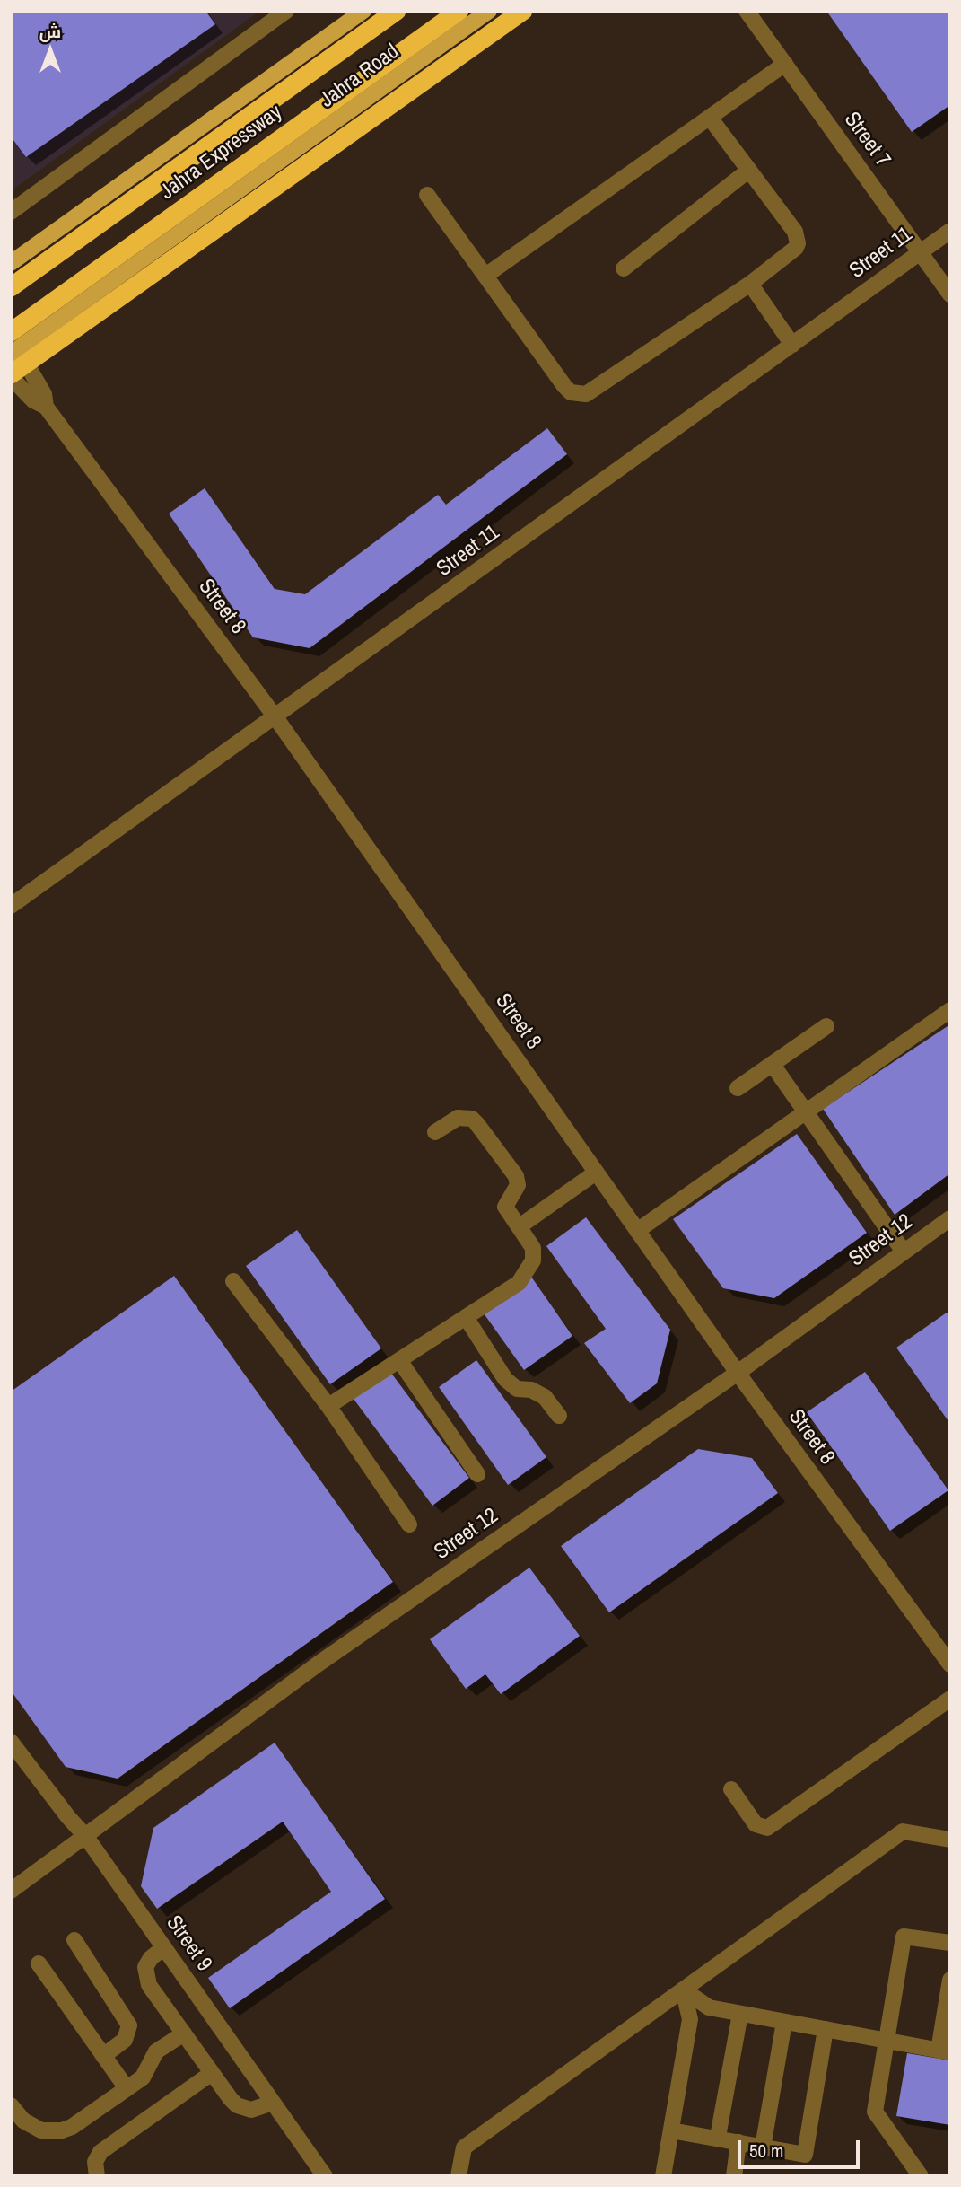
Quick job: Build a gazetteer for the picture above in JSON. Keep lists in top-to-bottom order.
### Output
{
  "streets": {
    "highway": ["Jahra Expressway"],
    "main road": ["Jahra Road"],
    "street": [
      "Street 7",
      "Street 11",
      "Street 8",
      "Street 12",
      "Street 9"
    ]
  },
  "crossings": [
    ["Jahra Road", "Jahra Expressway"],
    ["Jahra Road", "Street 8"],
    ["Street 7", "Street 11"],
    ["Jahra Expressway", "Street 8"],
    ["Street 11", "Street 8"],
    ["Street 8", "Street 12"],
    ["Street 12", "Street 9"]
  ],
  "scale_bar": "50 m",
  "north": "top"
}
